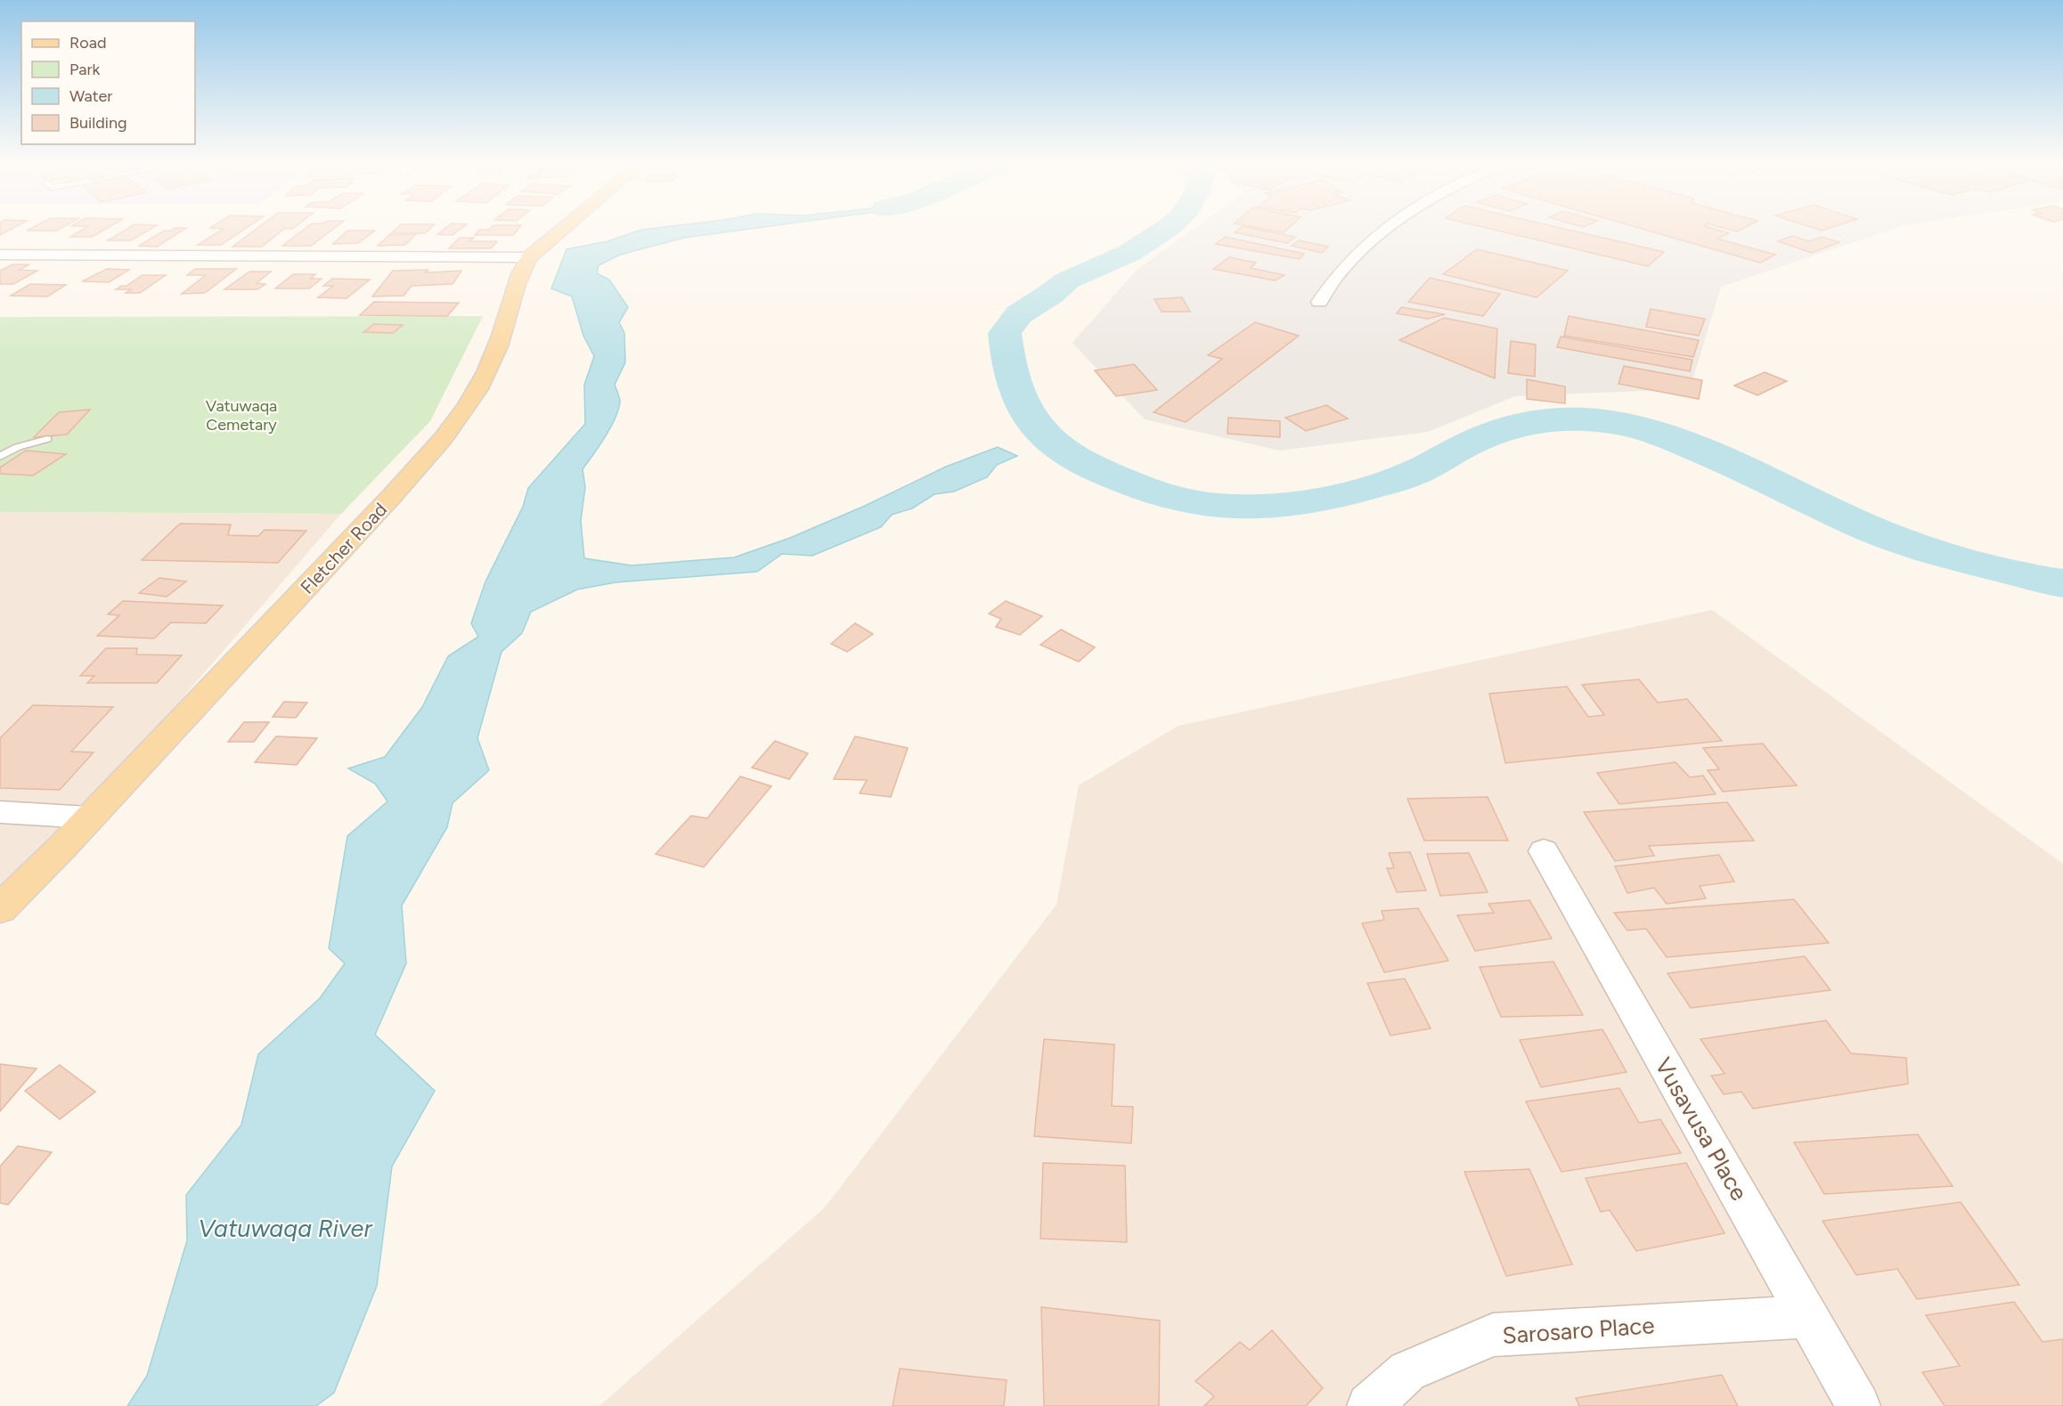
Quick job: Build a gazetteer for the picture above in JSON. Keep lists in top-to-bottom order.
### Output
{
  "streets": {
    "main road": ["Fletcher Road"],
    "street": ["Vusavusa Place", "Sarosaro Place"]
  },
  "crossings": [
    ["Vusavusa Place", "Sarosaro Place"]
  ],
  "water": ["Vatuwaqa River"],
  "parks": ["Vatuwaqa Cemetary"],
  "legend": [
    "Road",
    "Park",
    "Water",
    "Building"
  ]
}
